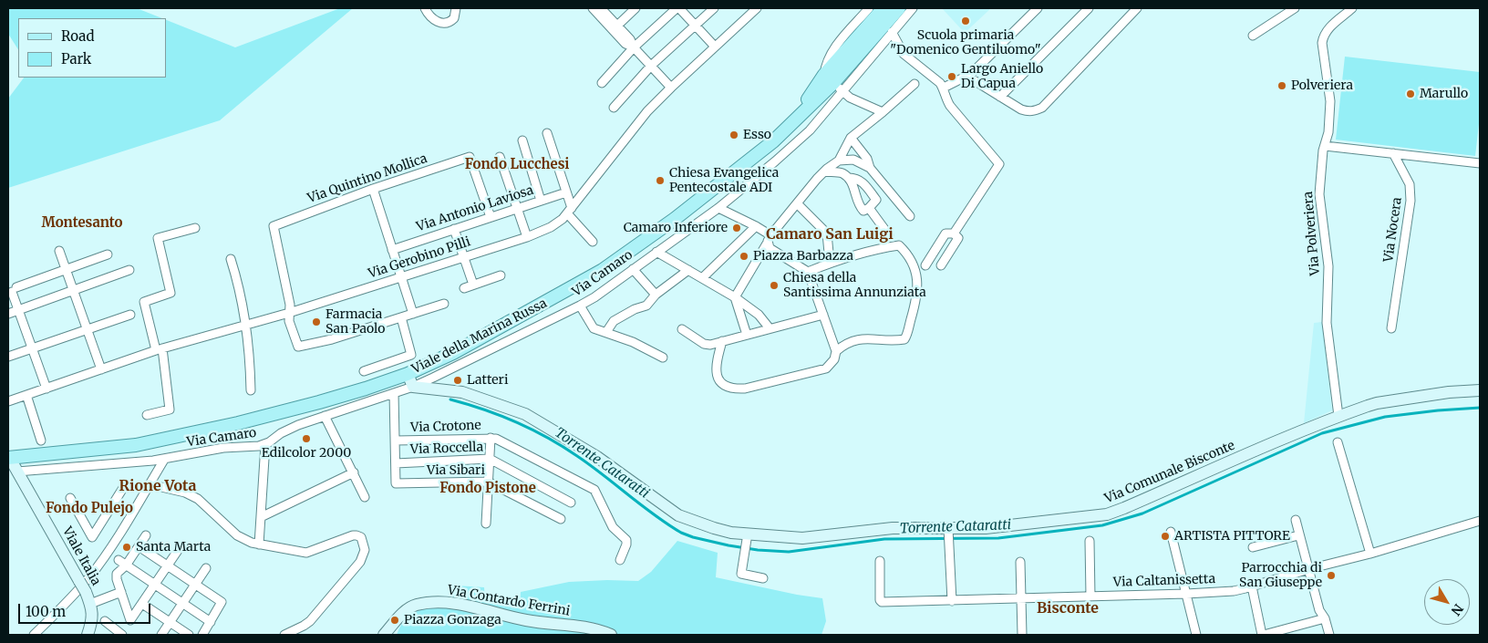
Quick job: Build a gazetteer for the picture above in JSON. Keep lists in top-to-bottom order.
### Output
{
  "streets": {
    "main road": ["Viale della Marina Russa"],
    "street": [
      "Via Quintino Mollica",
      "Via Antonio Laviosa",
      "Via Nocera",
      "Via Polveriera",
      "Via Gerobino Pilli",
      "Via Camaro",
      "Via Crotone",
      "Via Roccella",
      "Via Sibari",
      "Via Comunale Bisconte",
      "Viale Italia",
      "Via Caltanissetta",
      "Via Contardo Ferrini"
    ]
  },
  "crossings": [
    ["Via Quintino Mollica", "Via Antonio Laviosa"],
    ["Via Quintino Mollica", "Via Gerobino Pilli"],
    ["Via Polveriera", "Via Comunale Bisconte"],
    ["Via Camaro", "Via Comunale Bisconte"],
    ["Via Camaro", "Viale Italia"],
    ["Viale della Marina Russa", "Viale Italia"],
    ["Via Roccella", "Via Sibari"]
  ],
  "districts": [
    "Fondo Lucchesi",
    "Montesanto",
    "Camaro San Luigi",
    "Rione Vota",
    "Fondo Pistone",
    "Fondo Pulejo",
    "Bisconte"
  ],
  "water": ["Torrente Cataratti"],
  "places": [
    "Scuola primaria \"Domenico Gentiluomo\"",
    "Largo Aniello Di Capua",
    "Polveriera",
    "Marullo",
    "Esso",
    "Chiesa Evangelica Pentecostale ADI",
    "Camaro Inferiore",
    "Piazza Barbazza",
    "Chiesa della Santissima Annunziata",
    "Farmacia San Paolo",
    "Latteri",
    "Edilcolor 2000",
    "ARTISTA PITTORE",
    "Santa Marta",
    "Parrocchia di San Giuseppe",
    "Piazza Gonzaga"
  ],
  "legend": ["Road", "Park"],
  "scale_bar": "100 m",
  "north": "bottom right"
}
